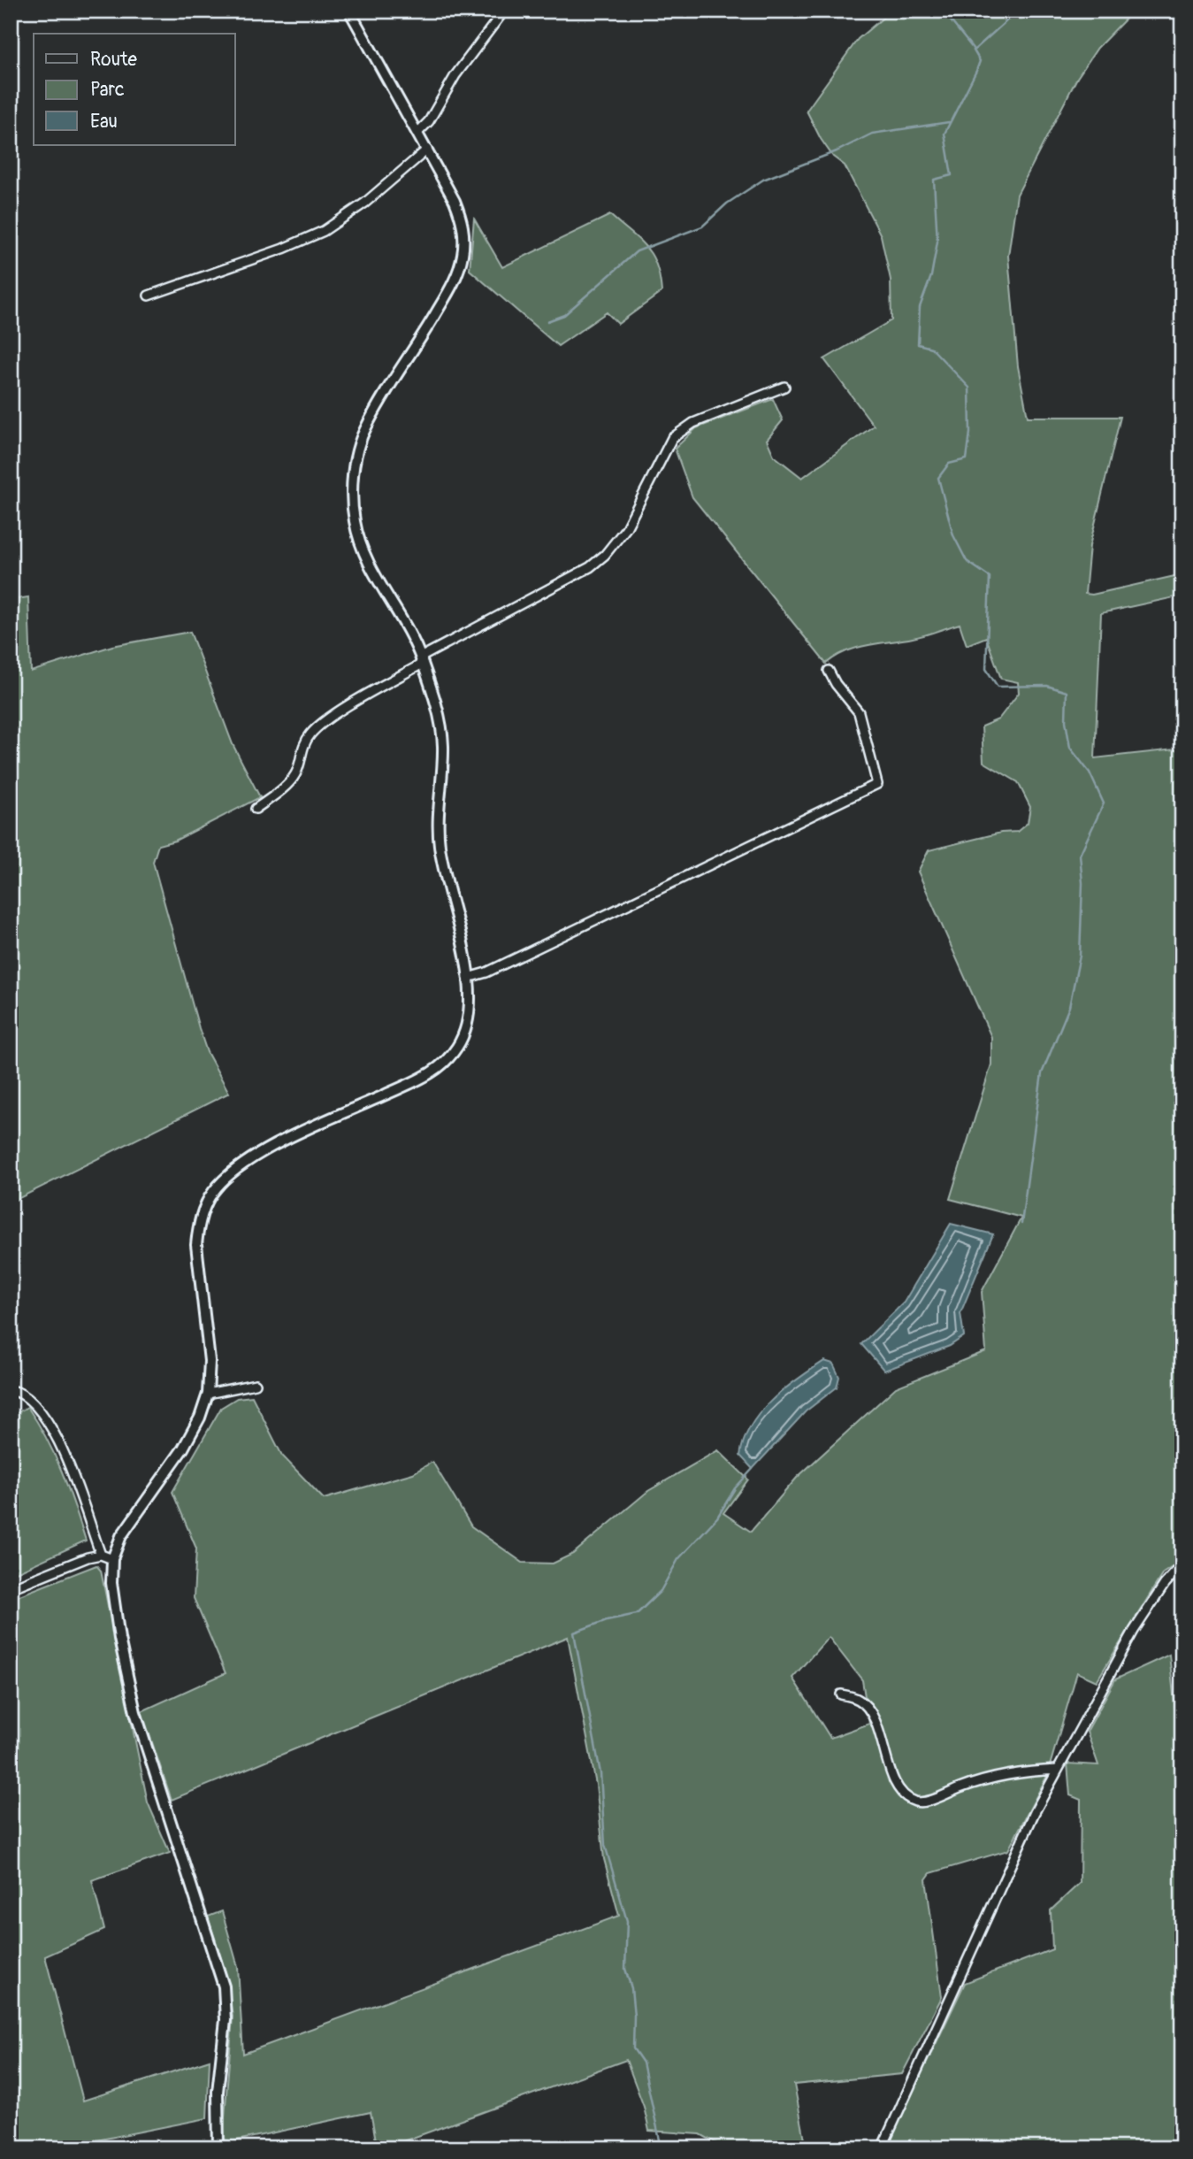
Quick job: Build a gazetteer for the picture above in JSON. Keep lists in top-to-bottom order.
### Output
{
  "legend": ["Route", "Parc", "Eau"]
}
